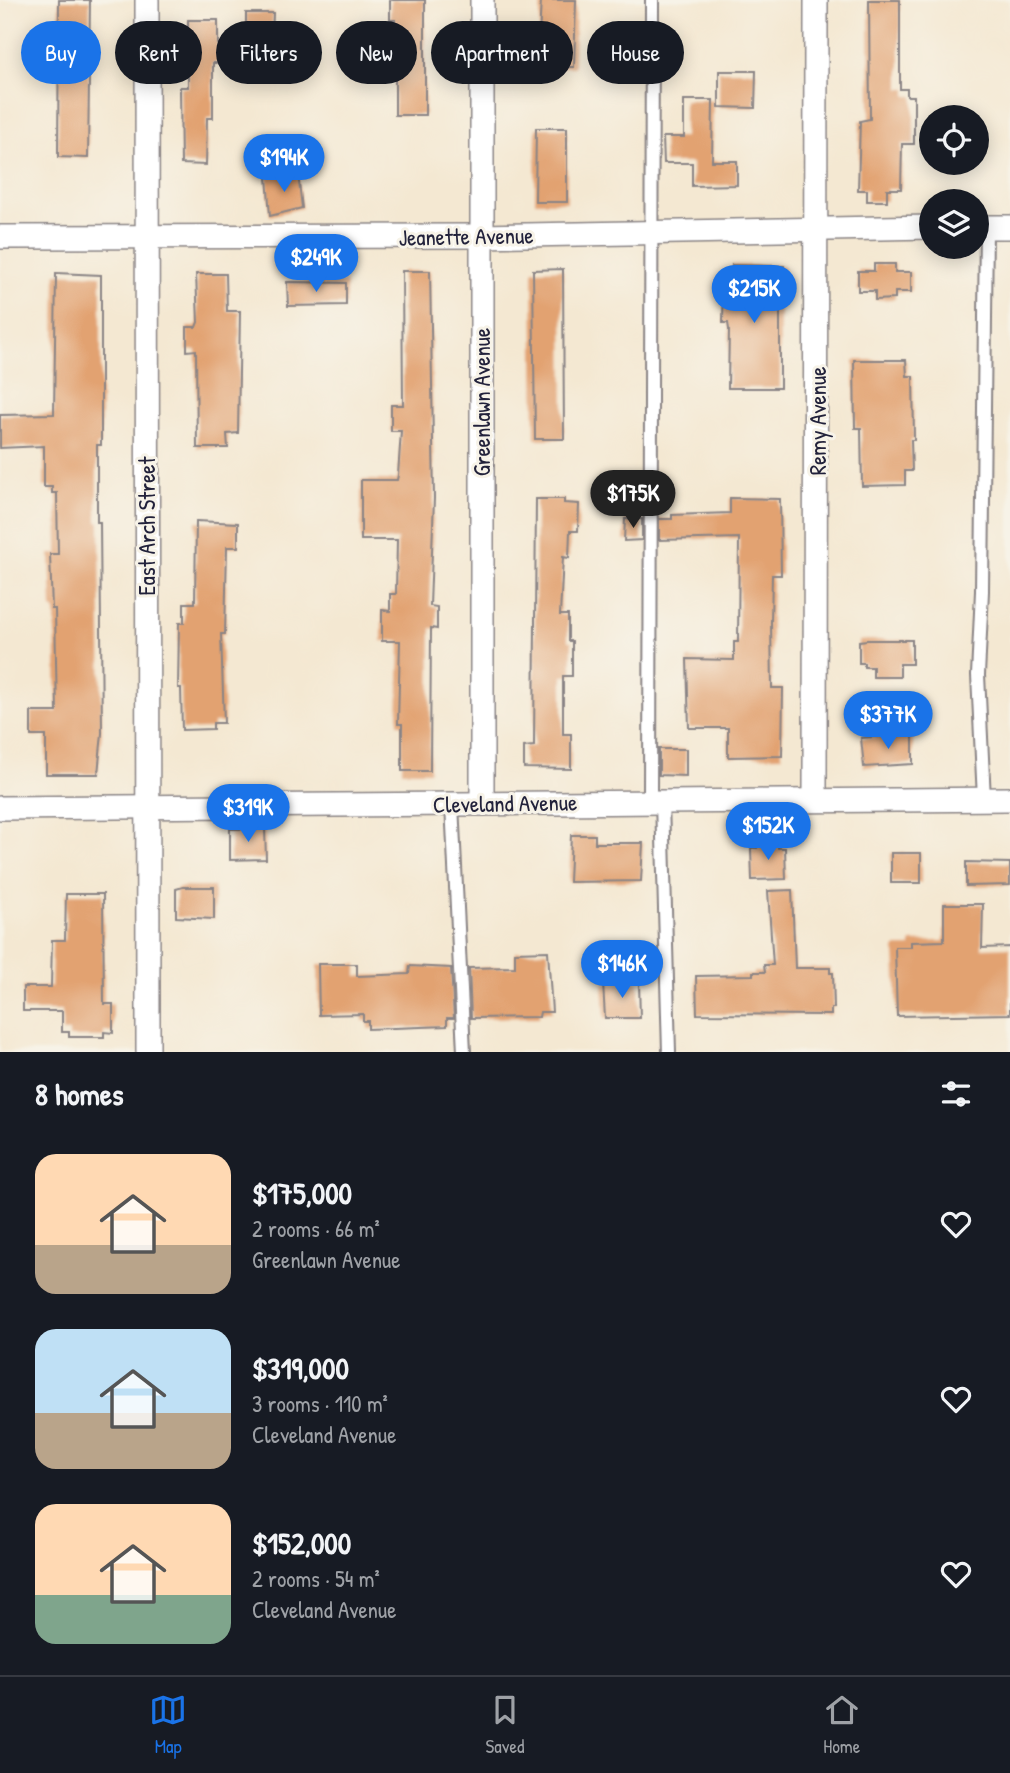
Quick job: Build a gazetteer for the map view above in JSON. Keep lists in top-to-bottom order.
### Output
{
  "streets": {
    "street": [
      "Jeanette Avenue",
      "Greenlawn Avenue",
      "Remy Avenue",
      "East Arch Street",
      "Cleveland Avenue"
    ]
  },
  "crossings": [
    ["Jeanette Avenue", "Greenlawn Avenue"],
    ["Jeanette Avenue", "Remy Avenue"],
    ["Jeanette Avenue", "East Arch Street"],
    ["Greenlawn Avenue", "Cleveland Avenue"],
    ["Remy Avenue", "Cleveland Avenue"],
    ["East Arch Street", "Cleveland Avenue"]
  ],
  "page": {
    "chip": [
      "Buy",
      "Rent",
      "Filters",
      "New",
      "Apartment",
      "House"
    ],
    "price": [
      "$194K",
      "$249K",
      "$215K",
      "$175K",
      "$377K",
      "$319K",
      "$152K",
      "$146K"
    ],
    "heading": "8 homes",
    "list": [
      {
        "name": "$175,000",
        "note": "2 rooms · 66 m² · Greenlawn Avenue"
      },
      {
        "name": "$319,000",
        "note": "3 rooms · 110 m² · Cleveland Avenue"
      },
      {
        "name": "$152,000",
        "note": "2 rooms · 54 m² · Cleveland Avenue"
      }
    ],
    "tabs": ["Map", "Saved", "Home"]
  }
}
